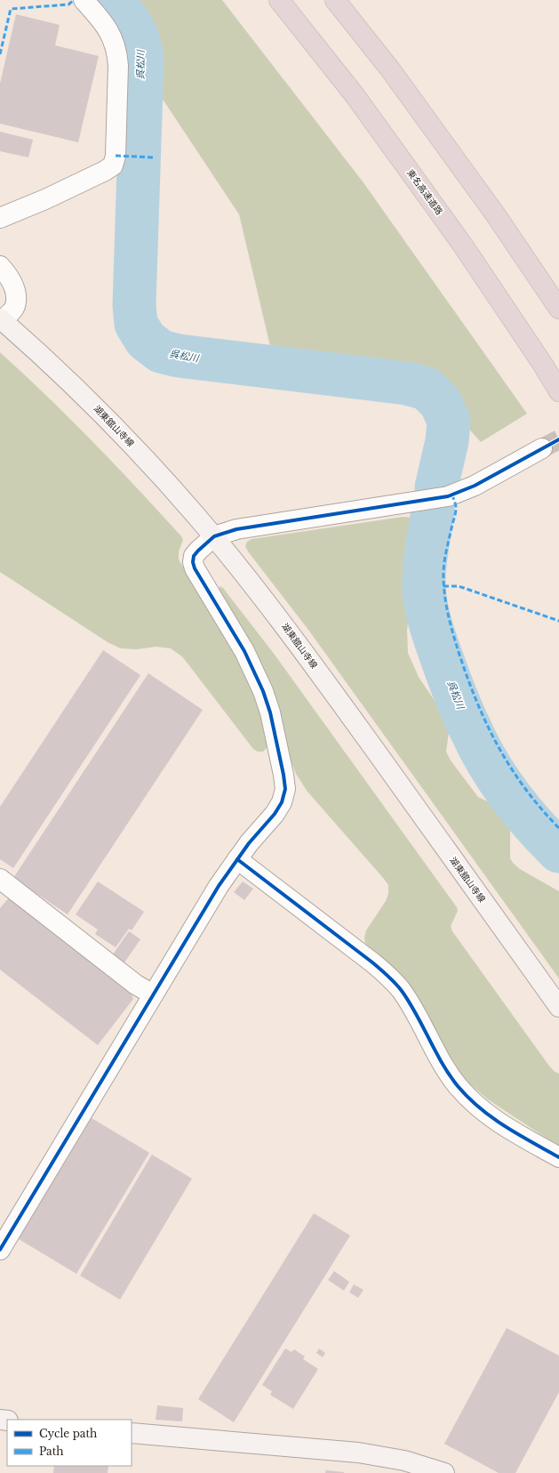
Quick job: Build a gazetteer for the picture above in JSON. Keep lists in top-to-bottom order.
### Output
{
  "streets": {
    "highway": ["東名高速道路"],
    "main road": ["湖東舘山寺線"]
  },
  "water": ["呉松川"],
  "legend": ["Cycle path", "Path"]
}
